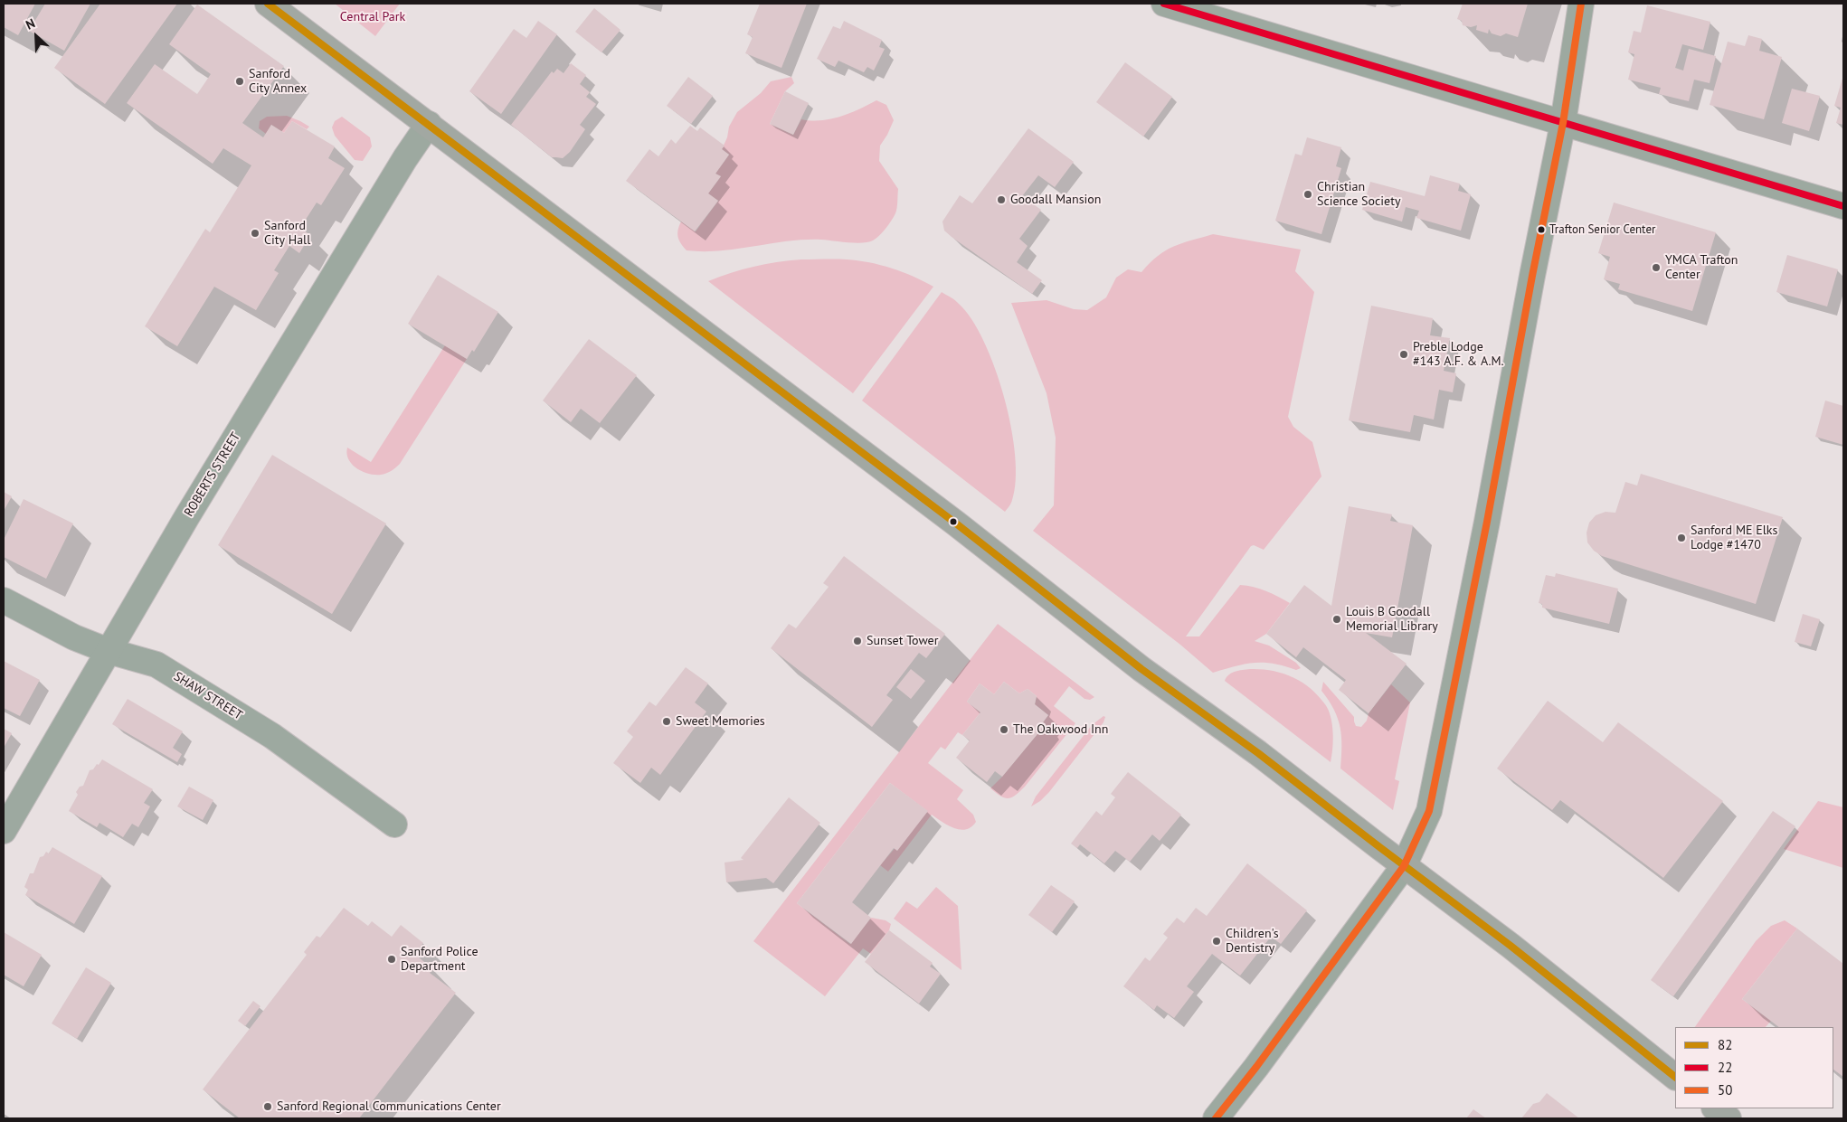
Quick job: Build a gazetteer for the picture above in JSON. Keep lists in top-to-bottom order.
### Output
{
  "streets": {
    "street": ["ROBERTS STREET", "SHAW STREET"]
  },
  "crossings": [
    ["ROBERTS STREET", "SHAW STREET"]
  ],
  "parks": ["Central Park"],
  "places": [
    "Sanford City Annex",
    "Christian Science Society",
    "Goodall Mansion",
    "Trafton Senior Center",
    "Sanford City Hall",
    "YMCA Trafton Center",
    "Preble Lodge #143 A.F. & A.M.",
    "Sanford ME Elks Lodge #1470",
    "Louis B Goodall Memorial Library",
    "Sunset Tower",
    "Sweet Memories",
    "The Oakwood Inn",
    "Children's Dentistry",
    "Sanford Police Department",
    "Sanford Regional Communications Center"
  ],
  "lines": ["transit line 82", "transit line 22", "transit line 50"],
  "legend": ["82", "22", "50"],
  "north": "top left"
}
